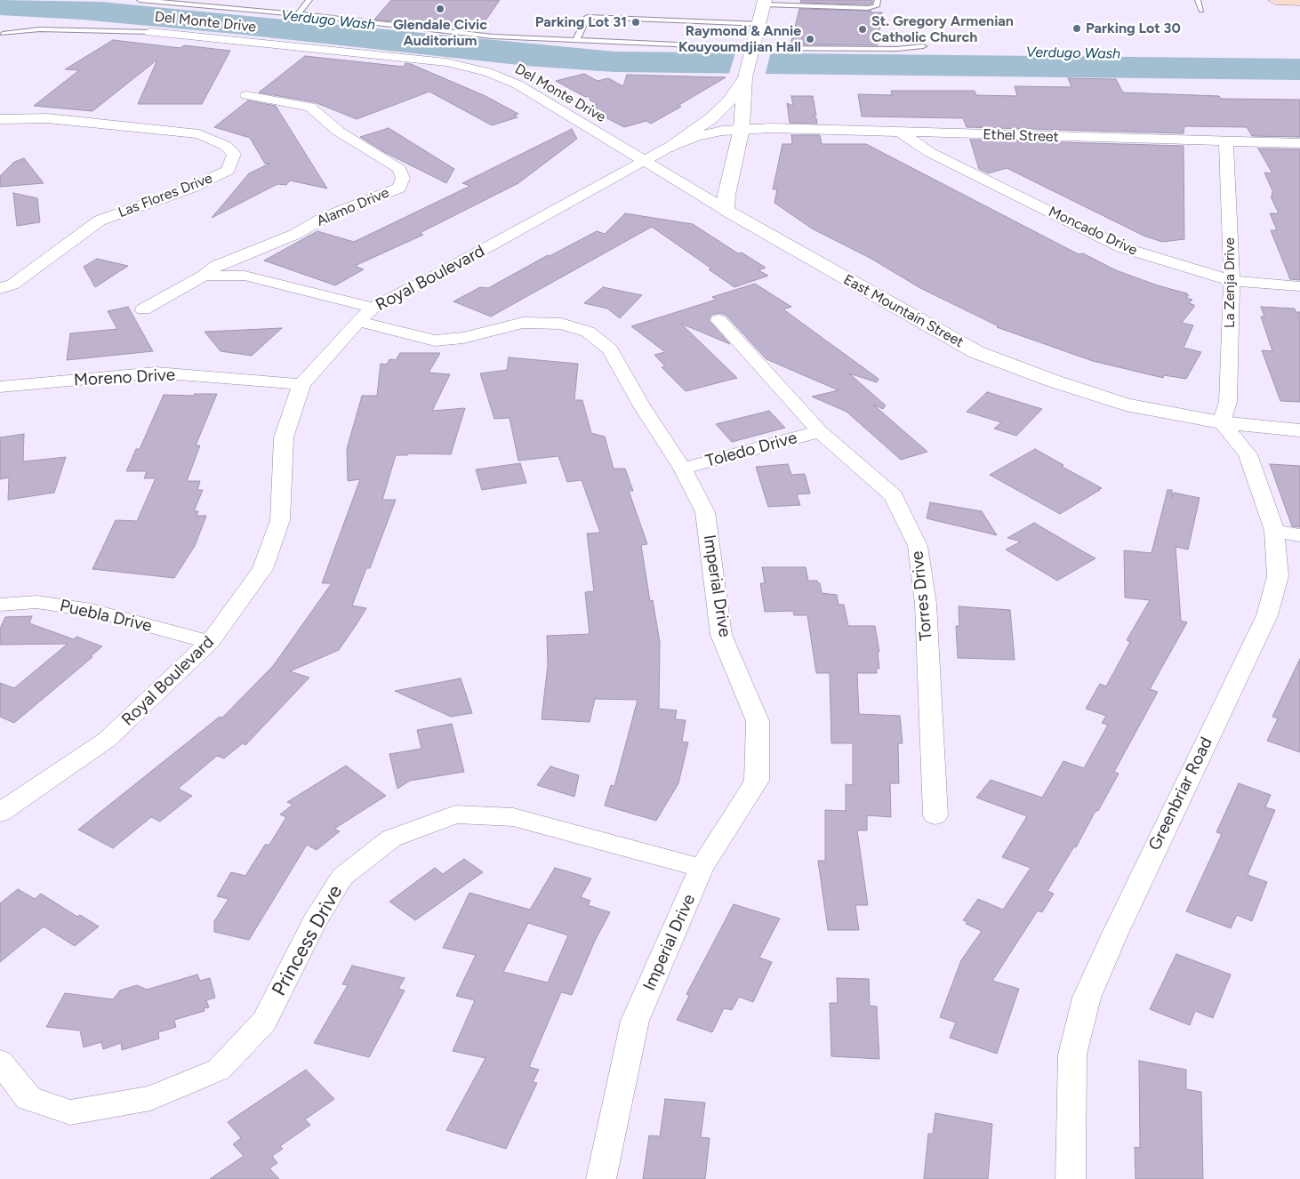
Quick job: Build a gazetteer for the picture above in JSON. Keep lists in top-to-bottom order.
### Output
{
  "streets": {
    "street": [
      "Del Monte Drive",
      "Ethel Street",
      "Las Flores Drive",
      "Alamo Drive",
      "Moncado Drive",
      "Royal Boulevard",
      "La Zenja Drive",
      "East Mountain Street",
      "Moreno Drive",
      "Toledo Drive",
      "Imperial Drive",
      "Torres Drive",
      "Puebla Drive",
      "Greenbriar Road",
      "Princess Drive"
    ]
  },
  "crossings": [
    ["Del Monte Drive", "Royal Boulevard"],
    ["Del Monte Drive", "East Mountain Street"],
    ["Ethel Street", "Moncado Drive"],
    ["Ethel Street", "Royal Boulevard"],
    ["Ethel Street", "La Zenja Drive"],
    ["Alamo Drive", "Royal Boulevard"],
    ["Alamo Drive", "Imperial Drive"],
    ["Moncado Drive", "La Zenja Drive"],
    ["Royal Boulevard", "Moreno Drive"],
    ["Royal Boulevard", "Imperial Drive"],
    ["Royal Boulevard", "Puebla Drive"],
    ["La Zenja Drive", "East Mountain Street"],
    ["La Zenja Drive", "Greenbriar Road"],
    ["East Mountain Street", "Greenbriar Road"],
    ["Toledo Drive", "Imperial Drive"],
    ["Toledo Drive", "Torres Drive"],
    ["Imperial Drive", "Princess Drive"]
  ],
  "water": ["Verdugo Wash"],
  "places": [
    "Glendale Civic Auditorium",
    "Parking Lot 31",
    "Parking Lot 30",
    "St. Gregory Armenian Catholic Church",
    "Raymond & Annie Kouyoumdjian Hall"
  ]
}
